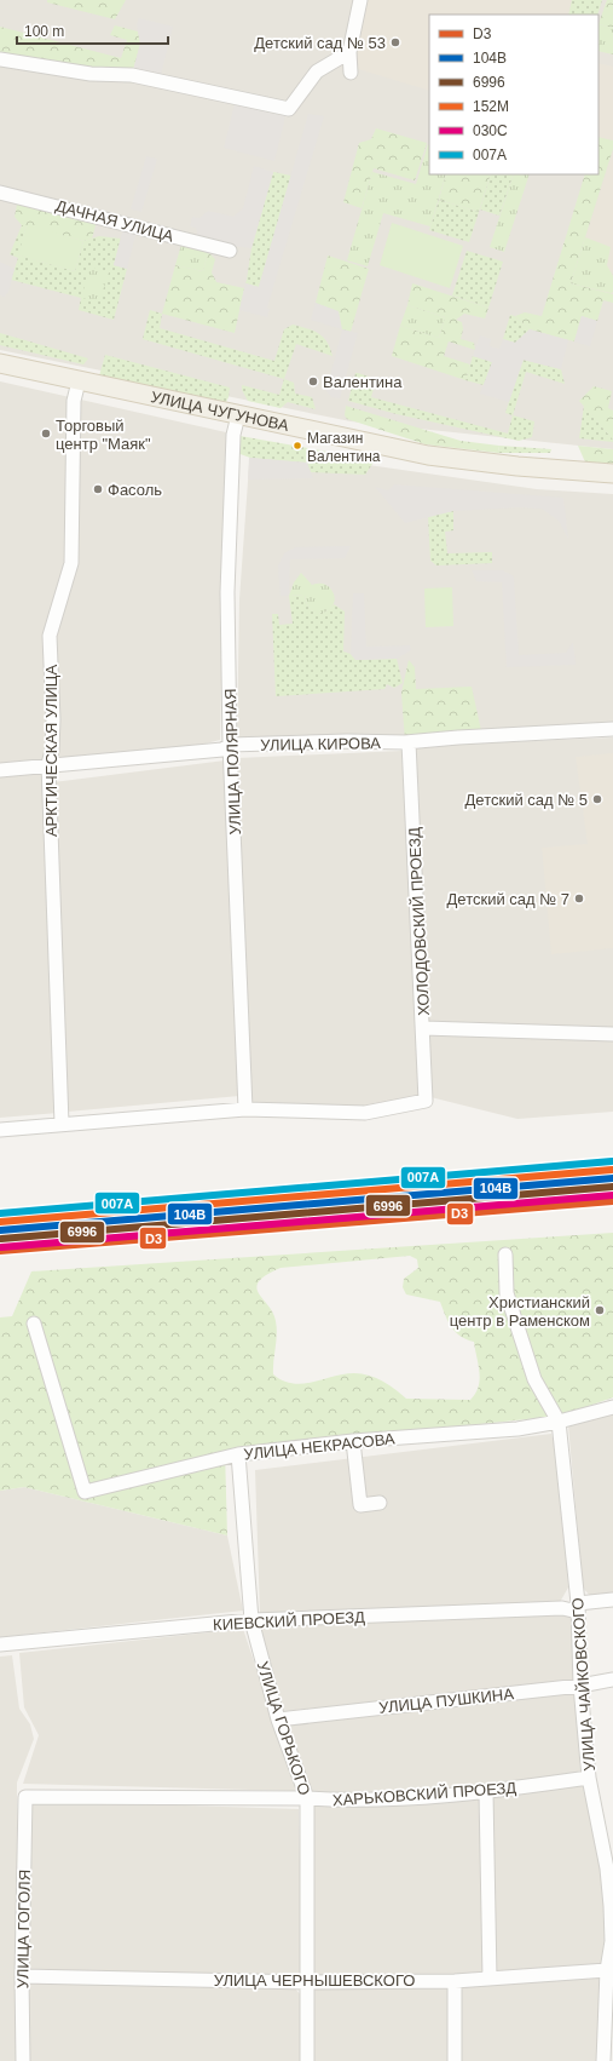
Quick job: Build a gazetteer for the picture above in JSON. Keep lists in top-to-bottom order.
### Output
{
  "streets": {
    "main road": ["УЛИЦА ЧУГУНОВА"],
    "street": [
      "ДАЧНАЯ УЛИЦА",
      "УЛИЦА КИРОВА",
      "АРКТИЧЕСКАЯ УЛИЦА",
      "УЛИЦА ПОЛЯРНАЯ",
      "ХОЛОДОВСКИЙ ПРОЕЗД",
      "УЛИЦА НЕКРАСОВА",
      "КИЕВСКИЙ ПРОЕЗД",
      "УЛИЦА ЧАЙКОВСКОГО",
      "УЛИЦА ПУШКИНА",
      "УЛИЦА ГОРЬКОГО",
      "ХАРЬКОВСКИЙ ПРОЕЗД",
      "УЛИЦА ГОГОЛЯ",
      "УЛИЦА ЧЕРНЫШЕВСКОГО"
    ]
  },
  "crossings": [
    ["УЛИЦА ЧУГУНОВА", "АРКТИЧЕСКАЯ УЛИЦА"],
    ["УЛИЦА ЧУГУНОВА", "УЛИЦА ПОЛЯРНАЯ"],
    ["УЛИЦА КИРОВА", "АРКТИЧЕСКАЯ УЛИЦА"],
    ["УЛИЦА КИРОВА", "УЛИЦА ПОЛЯРНАЯ"],
    ["УЛИЦА КИРОВА", "ХОЛОДОВСКИЙ ПРОЕЗД"],
    ["УЛИЦА ПОЛЯРНАЯ", "ХОЛОДОВСКИЙ ПРОЕЗД"],
    ["УЛИЦА НЕКРАСОВА", "УЛИЦА ЧАЙКОВСКОГО"],
    ["УЛИЦА НЕКРАСОВА", "УЛИЦА ГОРЬКОГО"],
    ["КИЕВСКИЙ ПРОЕЗД", "УЛИЦА ЧАЙКОВСКОГО"],
    ["КИЕВСКИЙ ПРОЕЗД", "УЛИЦА ГОРЬКОГО"],
    ["УЛИЦА ЧАЙКОВСКОГО", "УЛИЦА ПУШКИНА"],
    ["УЛИЦА ЧАЙКОВСКОГО", "ХАРЬКОВСКИЙ ПРОЕЗД"],
    ["УЛИЦА ЧАЙКОВСКОГО", "УЛИЦА ЧЕРНЫШЕВСКОГО"],
    ["УЛИЦА ПУШКИНА", "УЛИЦА ГОРЬКОГО"],
    ["УЛИЦА ГОРЬКОГО", "ХАРЬКОВСКИЙ ПРОЕЗД"],
    ["УЛИЦА ГОРЬКОГО", "УЛИЦА ЧЕРНЫШЕВСКОГО"],
    ["ХАРЬКОВСКИЙ ПРОЕЗД", "УЛИЦА ГОГОЛЯ"],
    ["УЛИЦА ГОГОЛЯ", "УЛИЦА ЧЕРНЫШЕВСКОГО"]
  ],
  "places": [
    "Детский сад № 53",
    "Валентина",
    "Торговый центр \"Маяк\"",
    "Магазин Валентина",
    "Фасоль",
    "Детский сад № 5",
    "Детский сад № 7",
    "Христианский центр в Раменском"
  ],
  "lines": [
    "transit line 007А",
    "transit line 152М",
    "transit line 104В",
    "transit line 6996",
    "transit line 030C",
    "transit line D3"
  ],
  "legend": [
    "D3",
    "104В",
    "6996",
    "152М",
    "030C",
    "007А"
  ],
  "scale_bar": "100 m"
}
